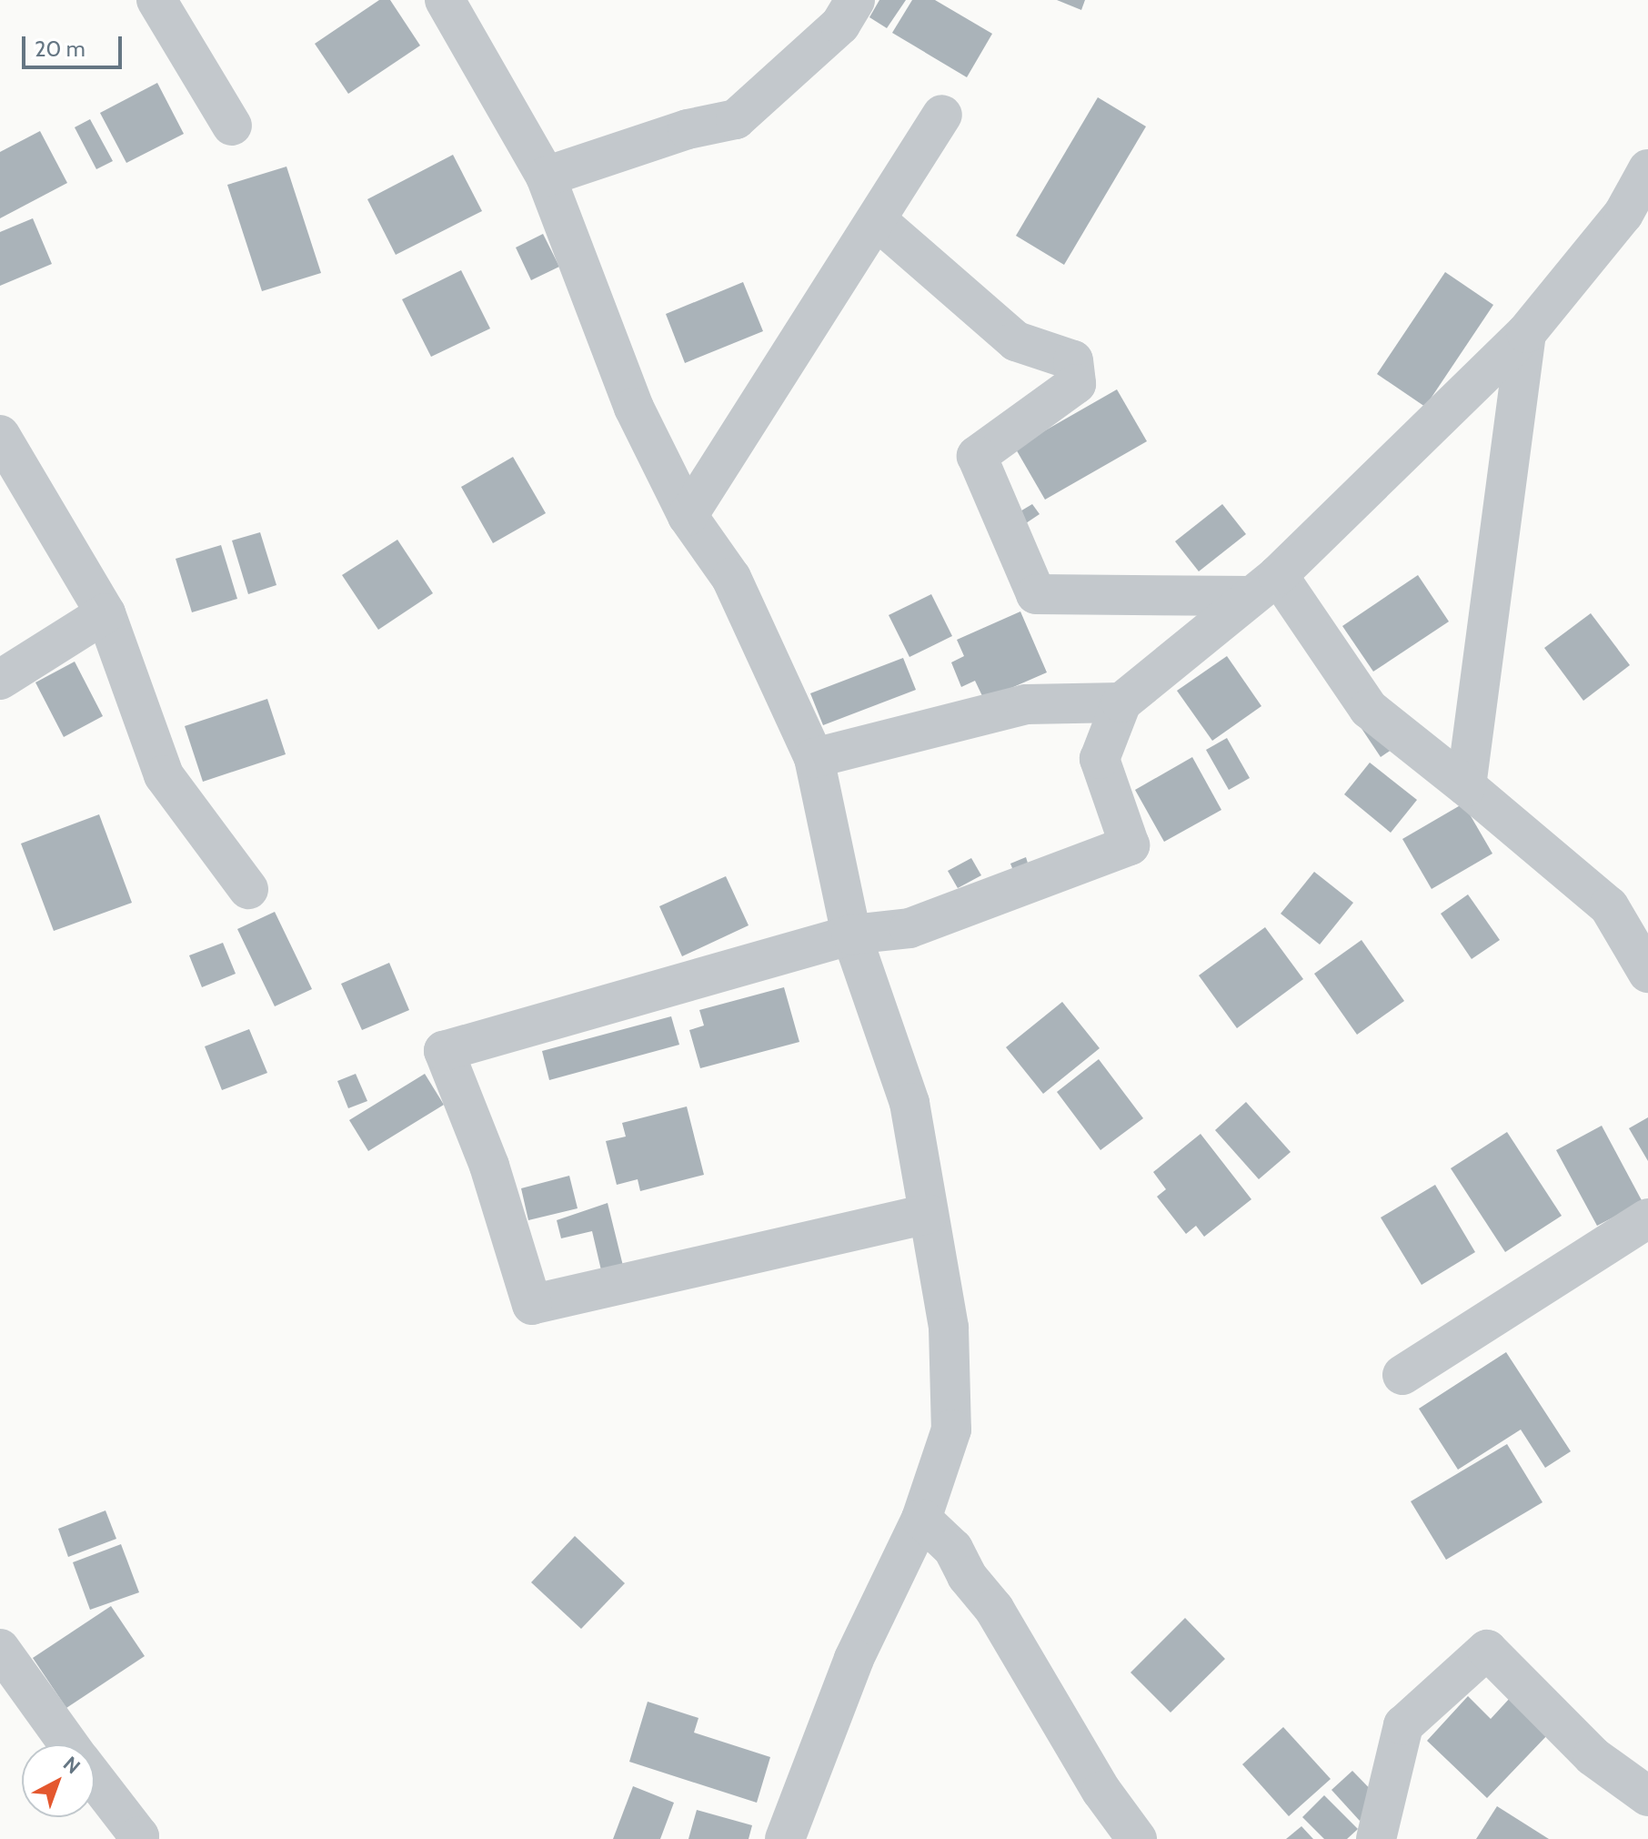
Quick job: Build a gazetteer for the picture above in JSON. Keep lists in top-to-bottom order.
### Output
{
  "scale_bar": "20 m",
  "north": "top right"
}
